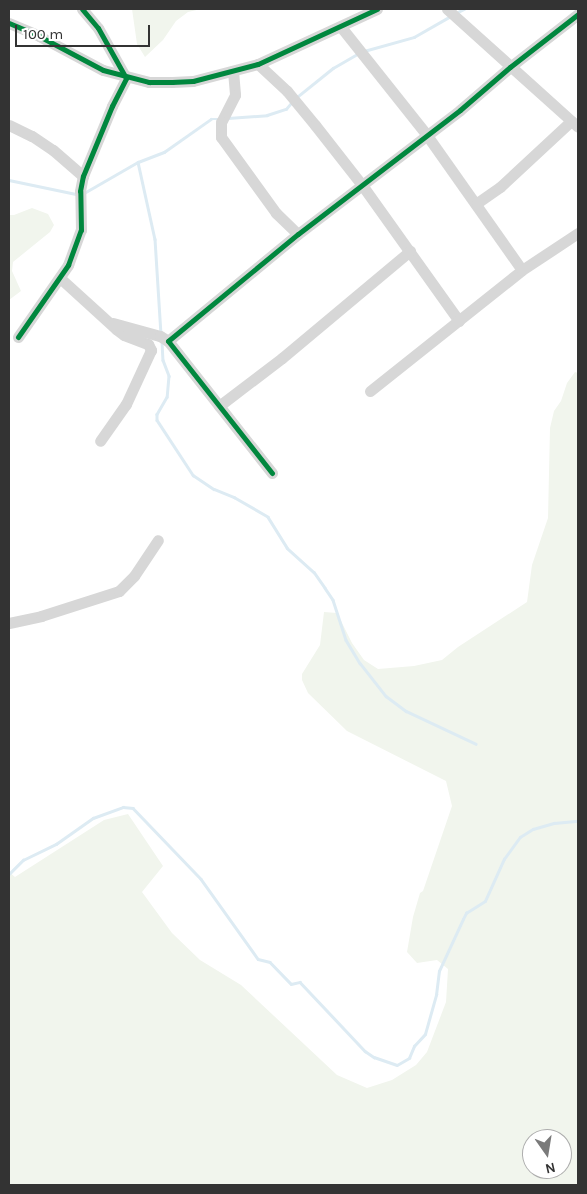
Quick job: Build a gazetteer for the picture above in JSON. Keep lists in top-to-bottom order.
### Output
{
  "scale_bar": "100 m",
  "north": "bottom"
}
